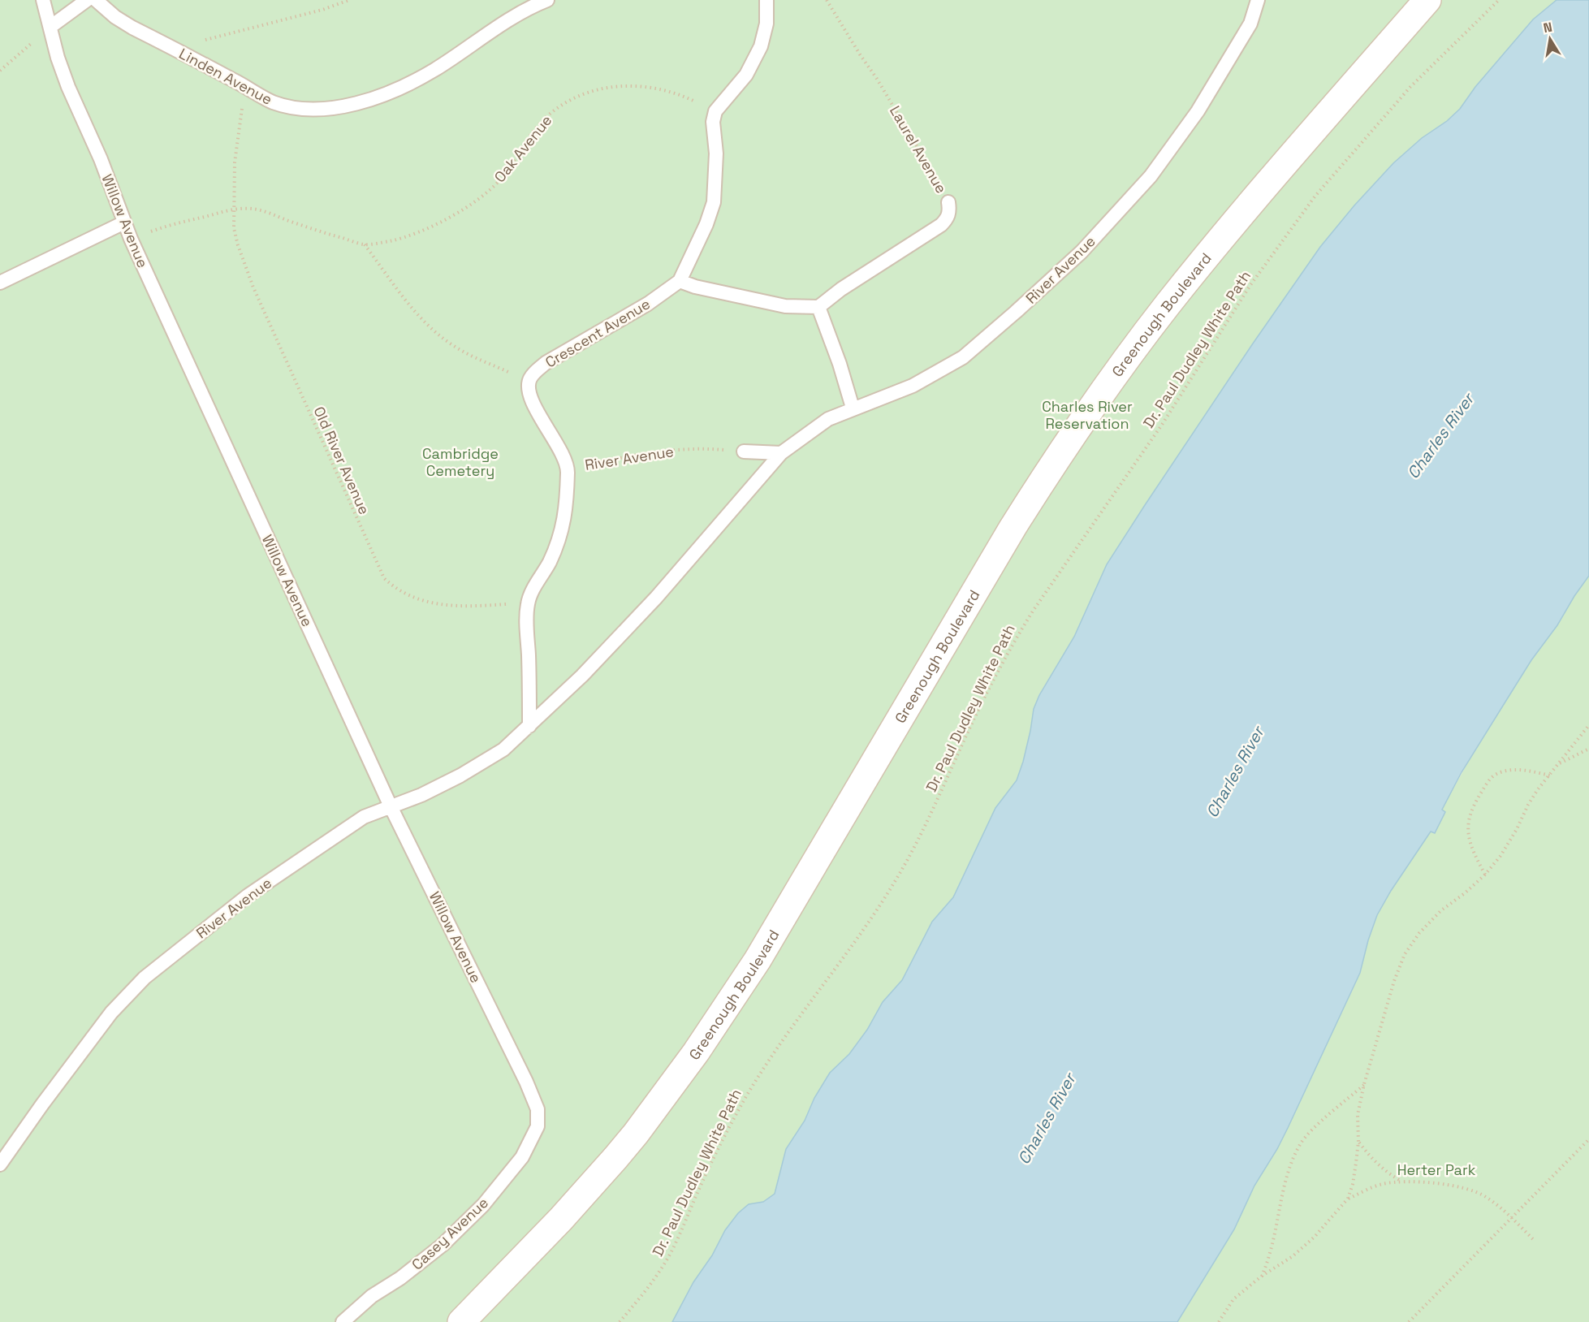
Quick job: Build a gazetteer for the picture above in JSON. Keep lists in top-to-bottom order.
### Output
{
  "streets": {
    "main road": ["Greenough Boulevard"],
    "lane": [
      "Linden Avenue",
      "Laurel Avenue",
      "Willow Avenue",
      "River Avenue",
      "Crescent Avenue",
      "Casey Avenue"
    ],
    "path": ["Oak Avenue", "Dr. Paul Dudley White Path", "Old River Avenue"]
  },
  "crossings": [
    ["Linden Avenue", "Old River Avenue"],
    ["Oak Avenue", "Willow Avenue"],
    ["Oak Avenue", "Crescent Avenue"],
    ["Oak Avenue", "Old River Avenue"],
    ["Willow Avenue", "River Avenue"],
    ["Willow Avenue", "Casey Avenue"],
    ["River Avenue", "Old River Avenue"]
  ],
  "water": ["Charles River"],
  "parks": ["Charles River Reservation", "Cambridge Cemetery", "Herter Park"],
  "north": "top"
}
